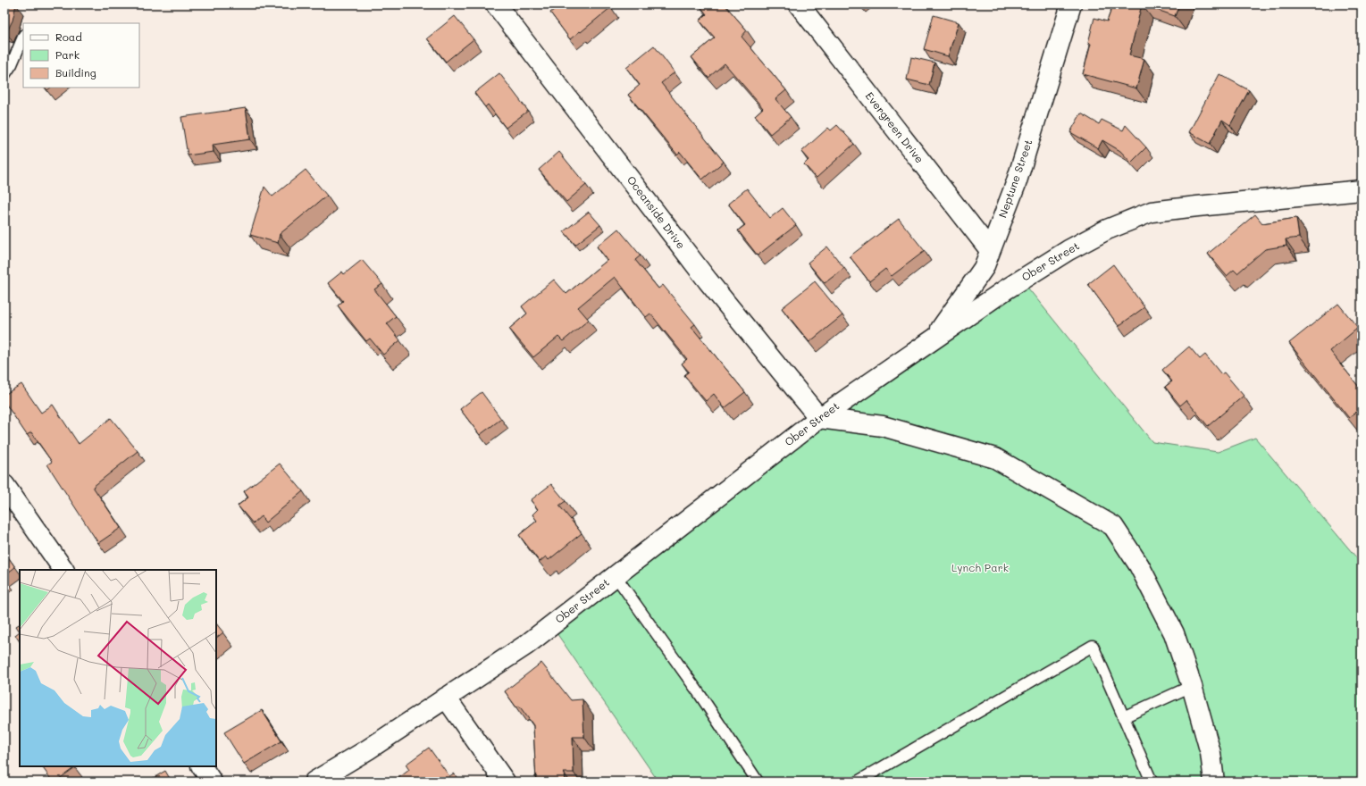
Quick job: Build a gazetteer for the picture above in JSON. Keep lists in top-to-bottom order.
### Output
{
  "streets": {
    "street": [
      "Evergreen Drive",
      "Neptune Street",
      "Oceanside Drive",
      "Ober Street"
    ]
  },
  "crossings": [
    ["Evergreen Drive", "Neptune Street"],
    ["Neptune Street", "Ober Street"],
    ["Oceanside Drive", "Ober Street"]
  ],
  "parks": ["Lynch Park"],
  "legend": ["Road", "Park", "Building"]
}
